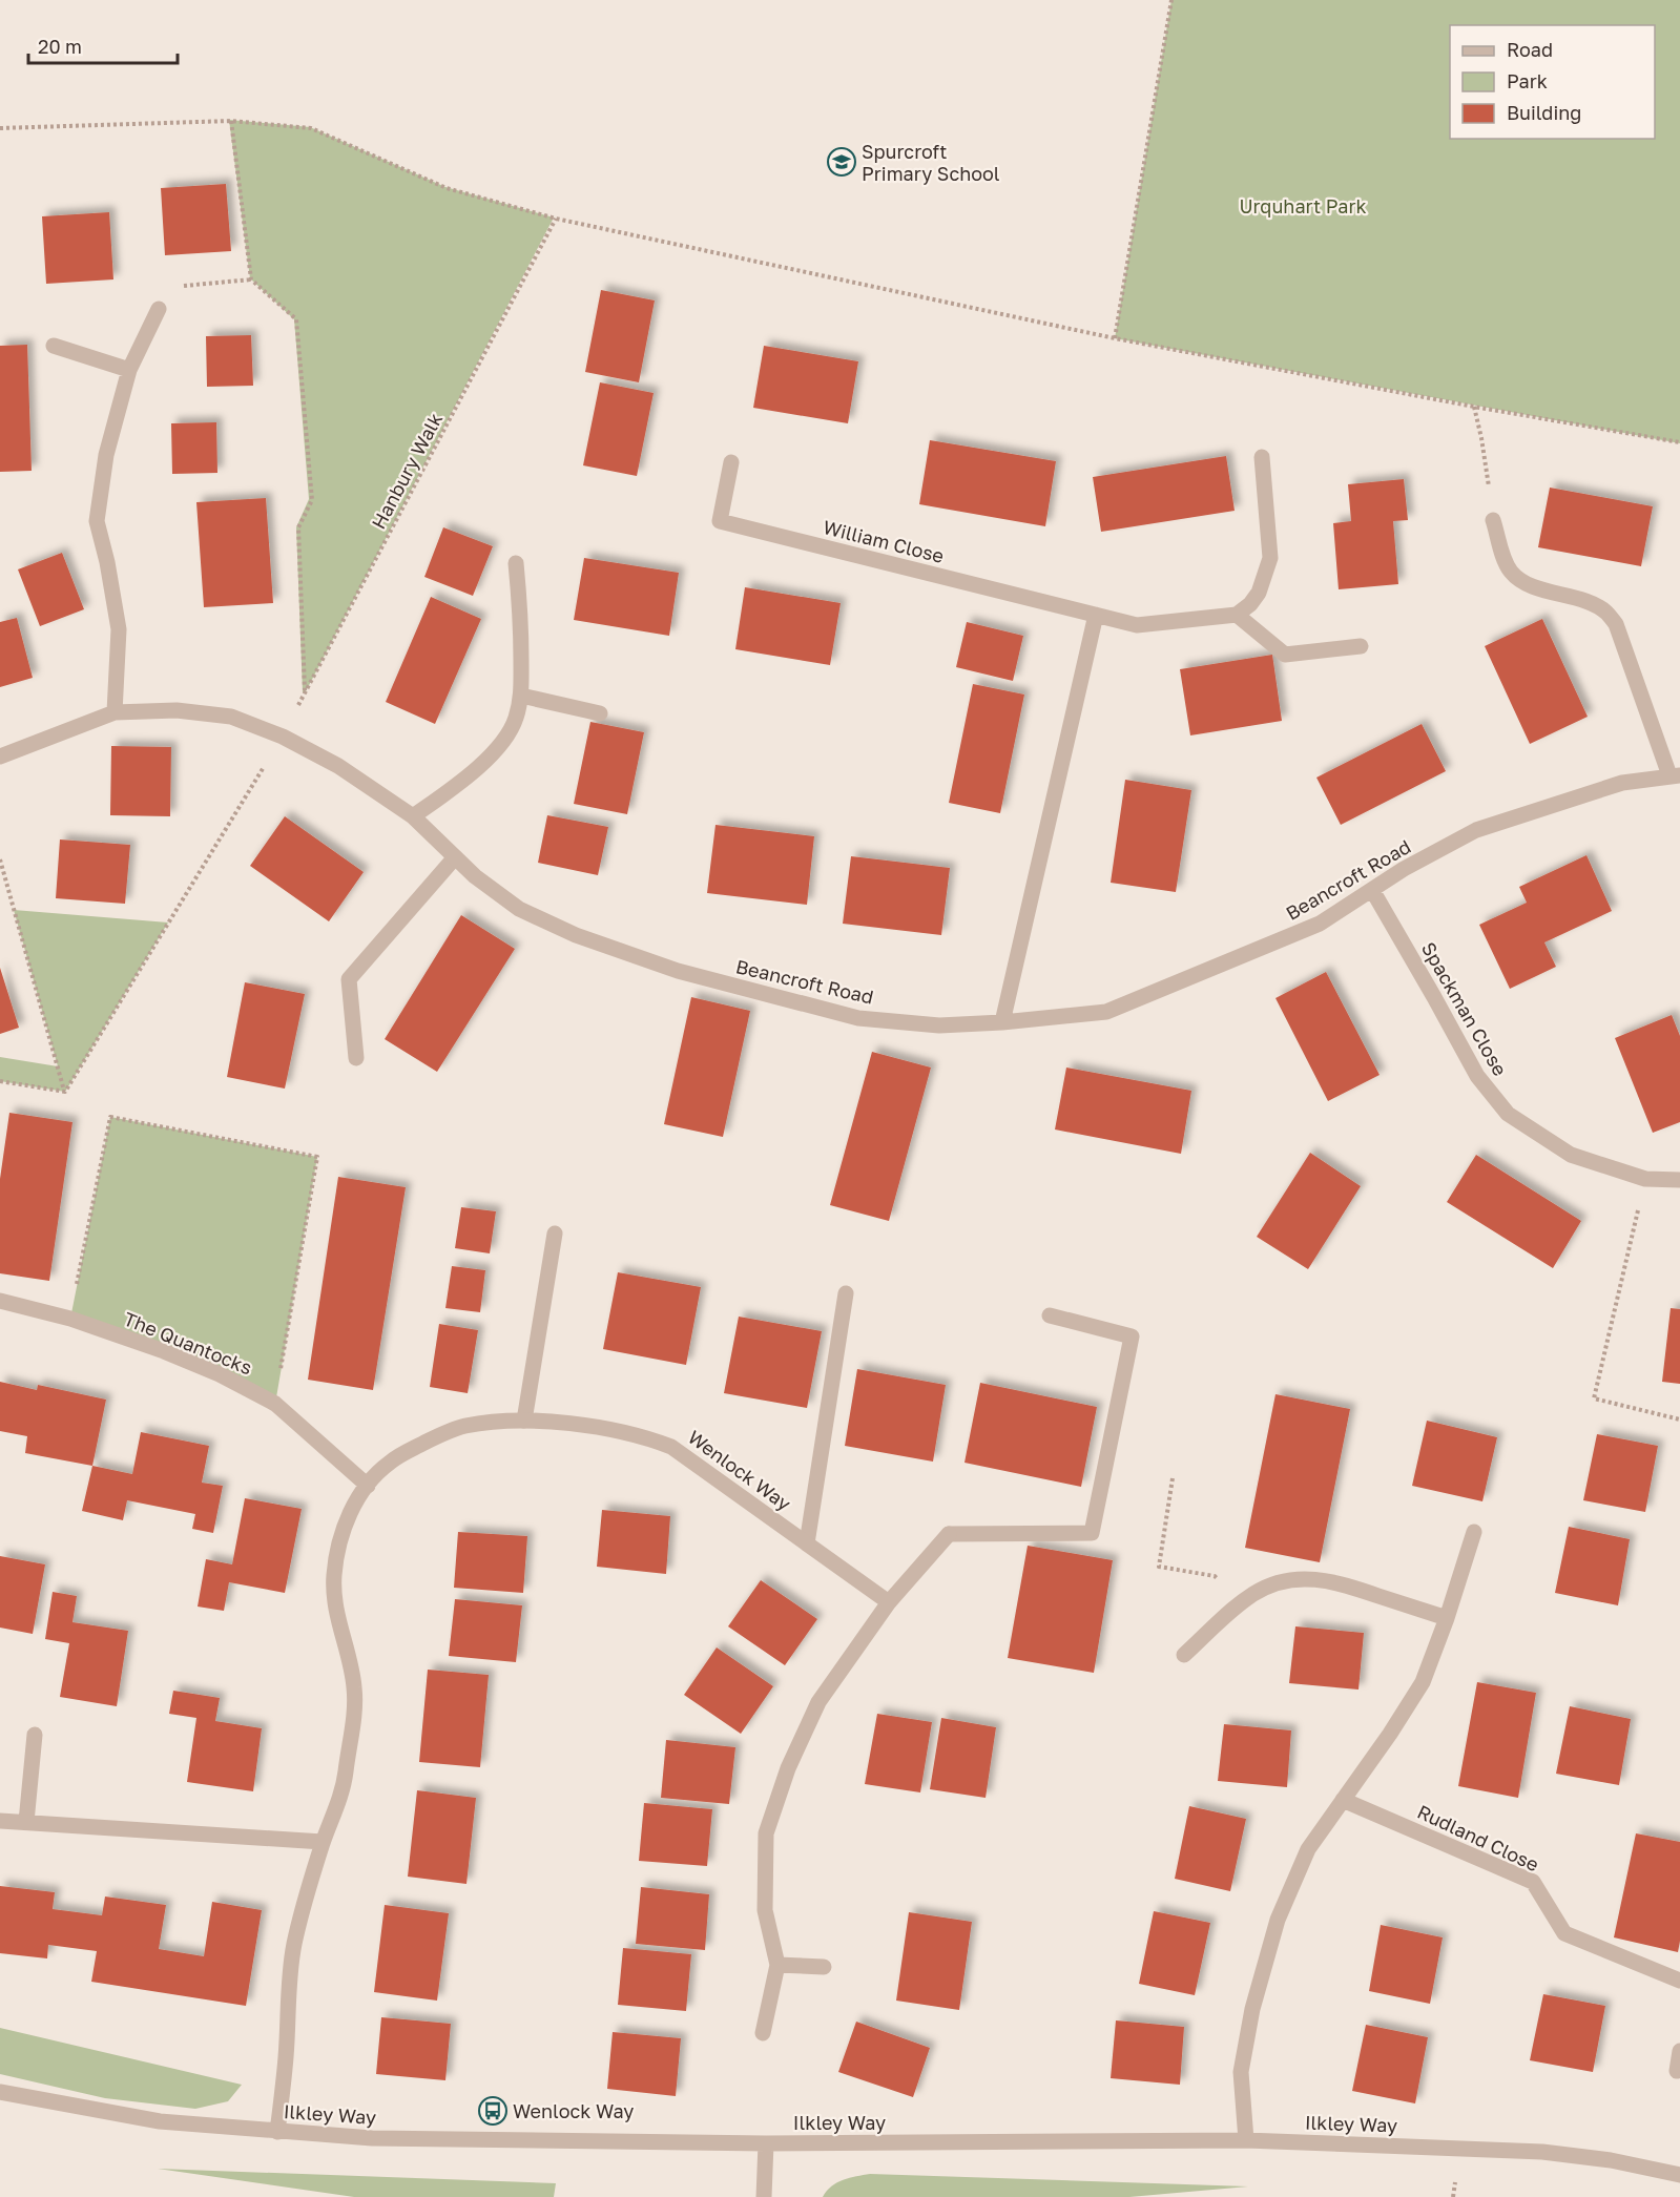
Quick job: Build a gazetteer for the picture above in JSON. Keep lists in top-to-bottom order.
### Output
{
  "streets": {
    "street": [
      "William Close",
      "Beancroft Road",
      "Spackman Close",
      "The Quantocks",
      "Wenlock Way",
      "Rudland Close",
      "Ilkley Way"
    ],
    "path": ["Hanbury Walk"]
  },
  "crossings": [
    ["Hanbury Walk", "Beancroft Road"],
    ["Beancroft Road", "Spackman Close"],
    ["The Quantocks", "Wenlock Way"],
    ["Wenlock Way", "Ilkley Way"]
  ],
  "parks": ["Urquhart Park"],
  "places": {
    "school or university": ["Spurcroft Primary School"],
    "bus stop": ["Wenlock Way"]
  },
  "legend": ["Road", "Park", "Building"],
  "scale_bar": "20 m"
}
